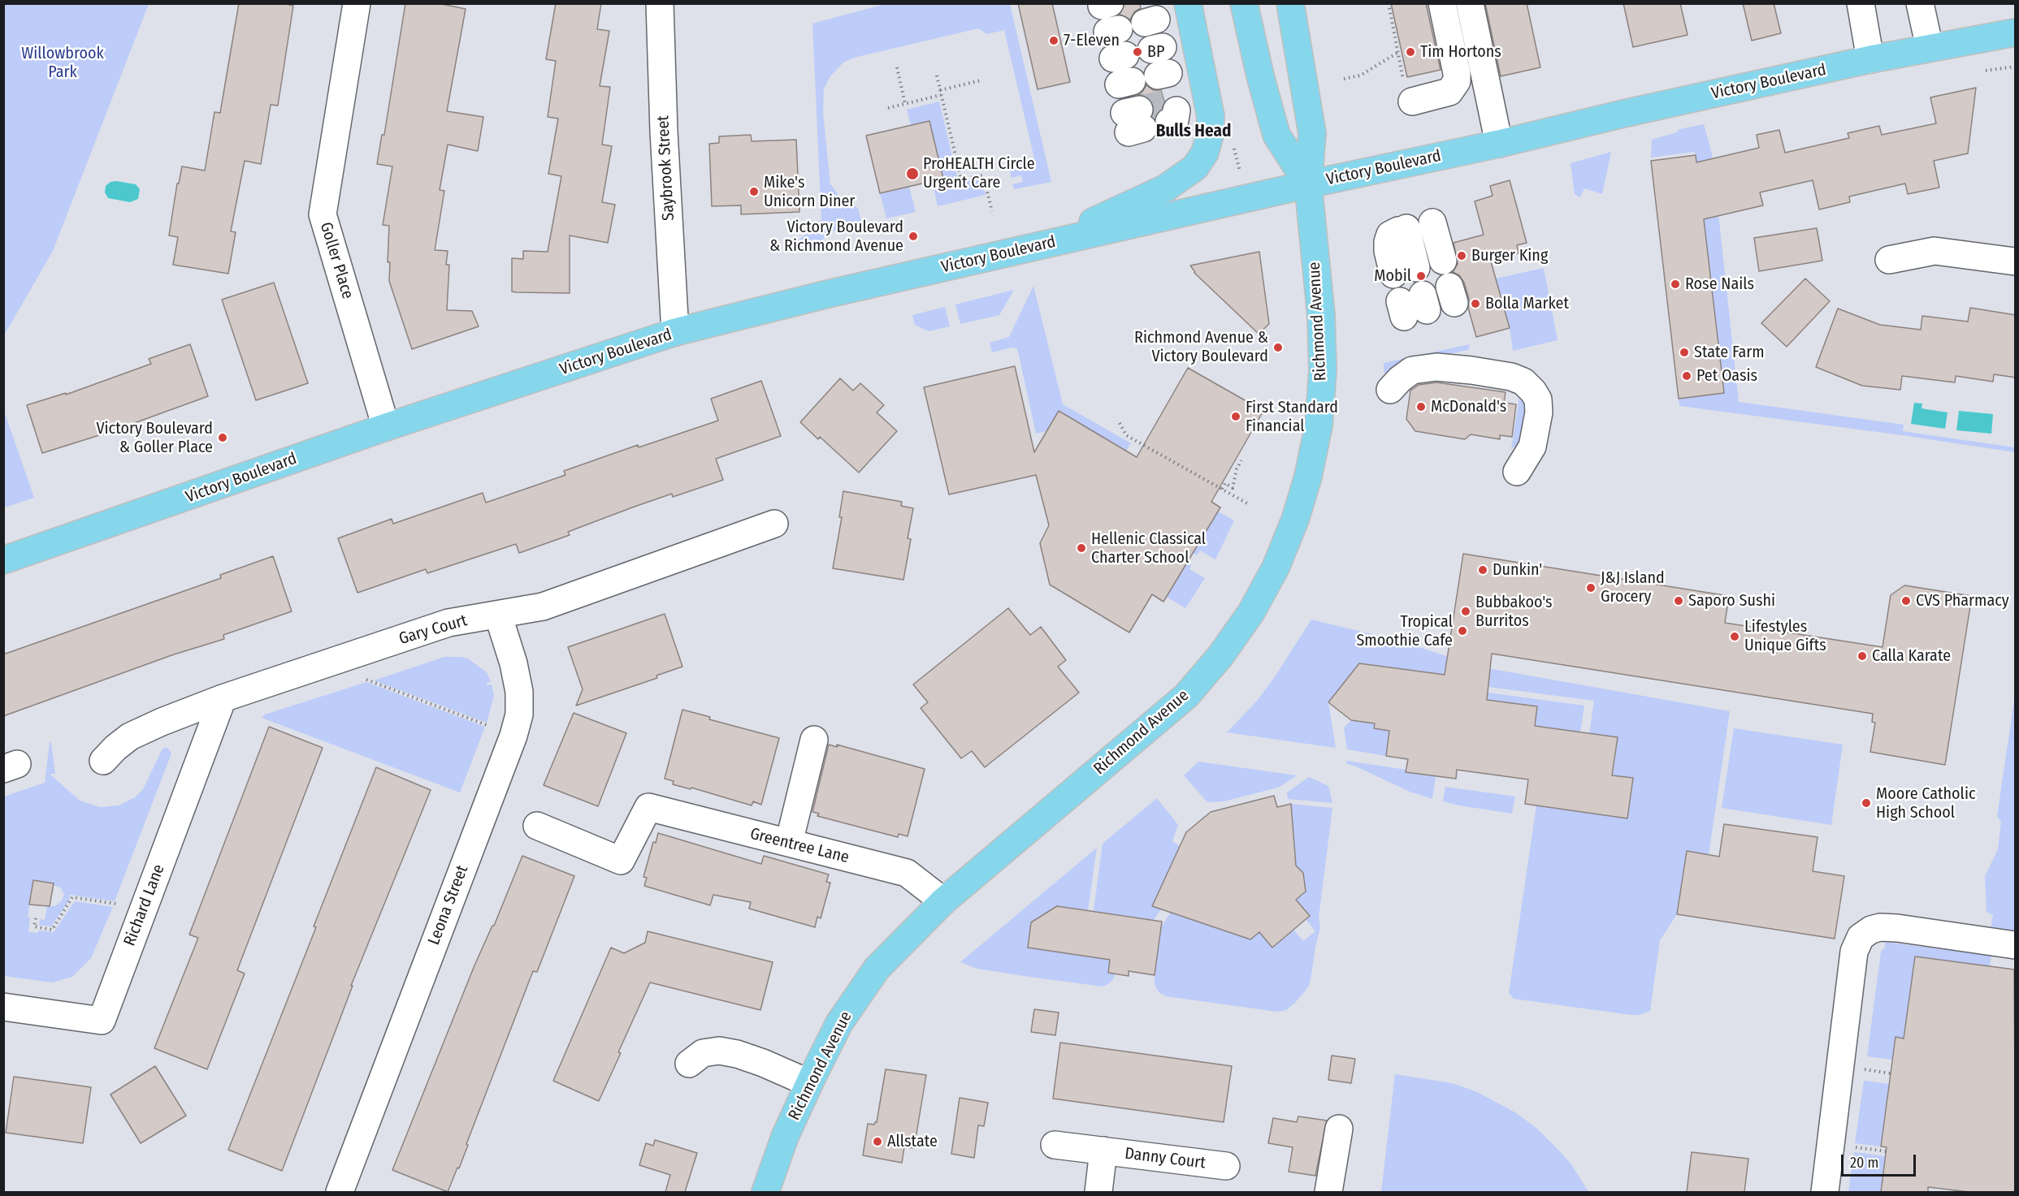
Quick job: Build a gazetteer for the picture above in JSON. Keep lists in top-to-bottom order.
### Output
{
  "streets": {
    "main road": ["Victory Boulevard", "Richmond Avenue"],
    "street": [
      "Saybrook Street",
      "Goller Place",
      "Gary Court",
      "Greentree Lane",
      "Richard Lane",
      "Leona Street",
      "Danny Court"
    ]
  },
  "crossings": [
    ["Victory Boulevard", "Saybrook Street"],
    ["Victory Boulevard", "Goller Place"],
    ["Victory Boulevard", "Richmond Avenue"],
    ["Richmond Avenue", "Greentree Lane"],
    ["Gary Court", "Richard Lane"],
    ["Gary Court", "Leona Street"]
  ],
  "districts": ["Bulls Head"],
  "parks": ["Willowbrook Park"],
  "places": [
    "7-Eleven",
    "BP",
    "Tim Hortons",
    "ProHEALTH Circle Urgent Care",
    "Mike's Unicorn Diner",
    "Victory Boulevard & Richmond Avenue",
    "Burger King",
    "Mobil",
    "Rose Nails",
    "Bolla Market",
    "Richmond Avenue & Victory Boulevard",
    "State Farm",
    "Pet Oasis",
    "McDonald's",
    "First Standard Financial",
    "Victory Boulevard & Goller Place",
    "Hellenic Classical Charter School",
    "Dunkin'",
    "J&J Island Grocery",
    "Saporo Sushi",
    "CVS Pharmacy",
    "Bubbakoo's Burritos",
    "Tropical Smoothie Cafe",
    "Lifestyles Unique Gifts",
    "Calla Karate",
    "Moore Catholic High School",
    "Allstate"
  ],
  "scale_bar": "20 m"
}
